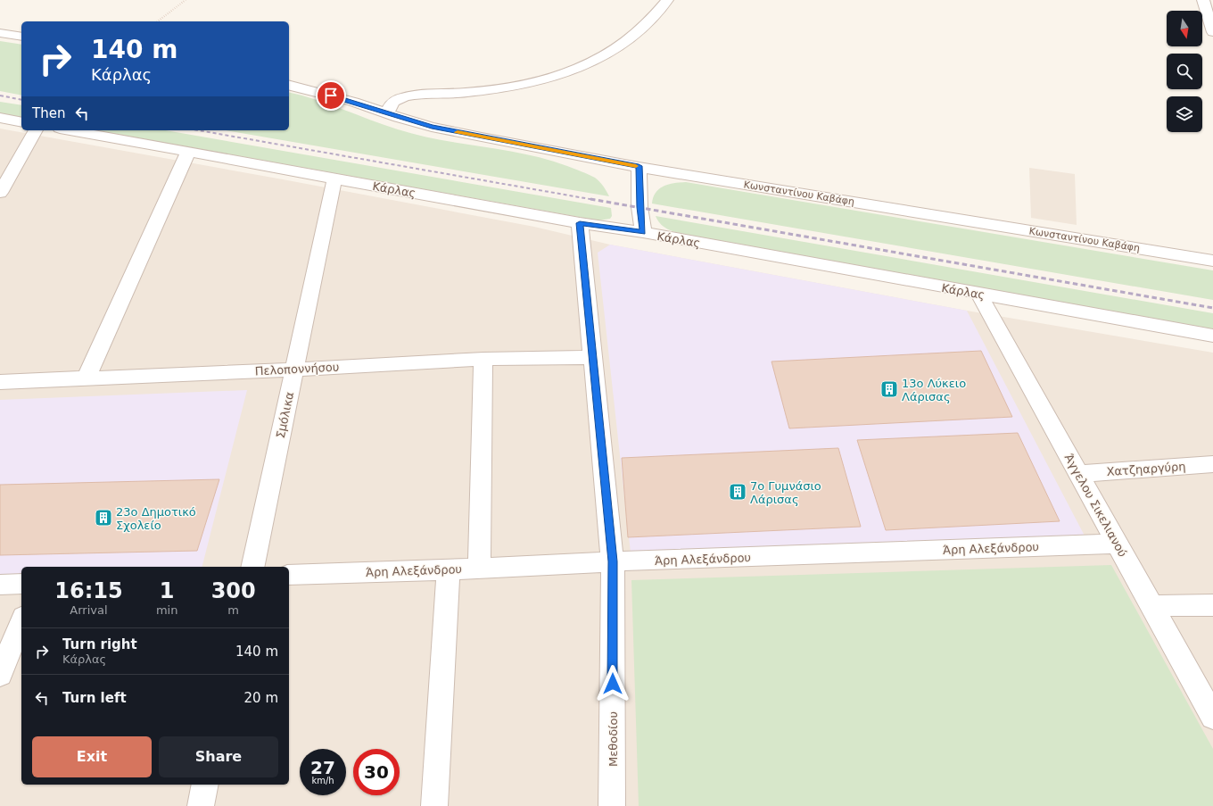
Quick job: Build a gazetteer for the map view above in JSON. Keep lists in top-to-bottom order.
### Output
{
  "streets": {
    "street": [
      "Κάρλας",
      "Κωνσταντίνου Καβάφη",
      "Πελοποννήσου",
      "Σμόλικα",
      "Χατζηαργύρη",
      "Άγγελου Σικελιανού",
      "Άρη Αλεξάνδρου",
      "Μεθοδίου"
    ]
  },
  "crossings": [
    ["Κάρλας", "Σμόλικα"],
    ["Κάρλας", "Άγγελου Σικελιανού"],
    ["Κάρλας", "Μεθοδίου"],
    ["Πελοποννήσου", "Σμόλικα"],
    ["Πελοποννήσου", "Μεθοδίου"],
    ["Χατζηαργύρη", "Άγγελου Σικελιανού"],
    ["Άγγελου Σικελιανού", "Άρη Αλεξάνδρου"],
    ["Άρη Αλεξάνδρου", "Μεθοδίου"]
  ],
  "places": {
    "building": ["13ο Λύκειο Λάρισας", "7ο Γυμνάσιο Λάρισας", "23ο Δημοτικό Σχολείο"]
  },
  "north": "bottom",
  "page": {
    "turn": ["140 m", "Κάρλας"],
    "then": "Then",
    "eta": [
      "16:15",
      "Arrival",
      "1",
      "min",
      "300",
      "m"
    ],
    "list": [
      {
        "name": "Turn right",
        "note": "Κάρλας",
        "value": "140 m"
      },
      {
        "name": "Turn left",
        "value": "20 m"
      }
    ],
    "buttons": ["Exit", "Share"],
    "speed": "27 km/h",
    "limit": "30"
  }
}
